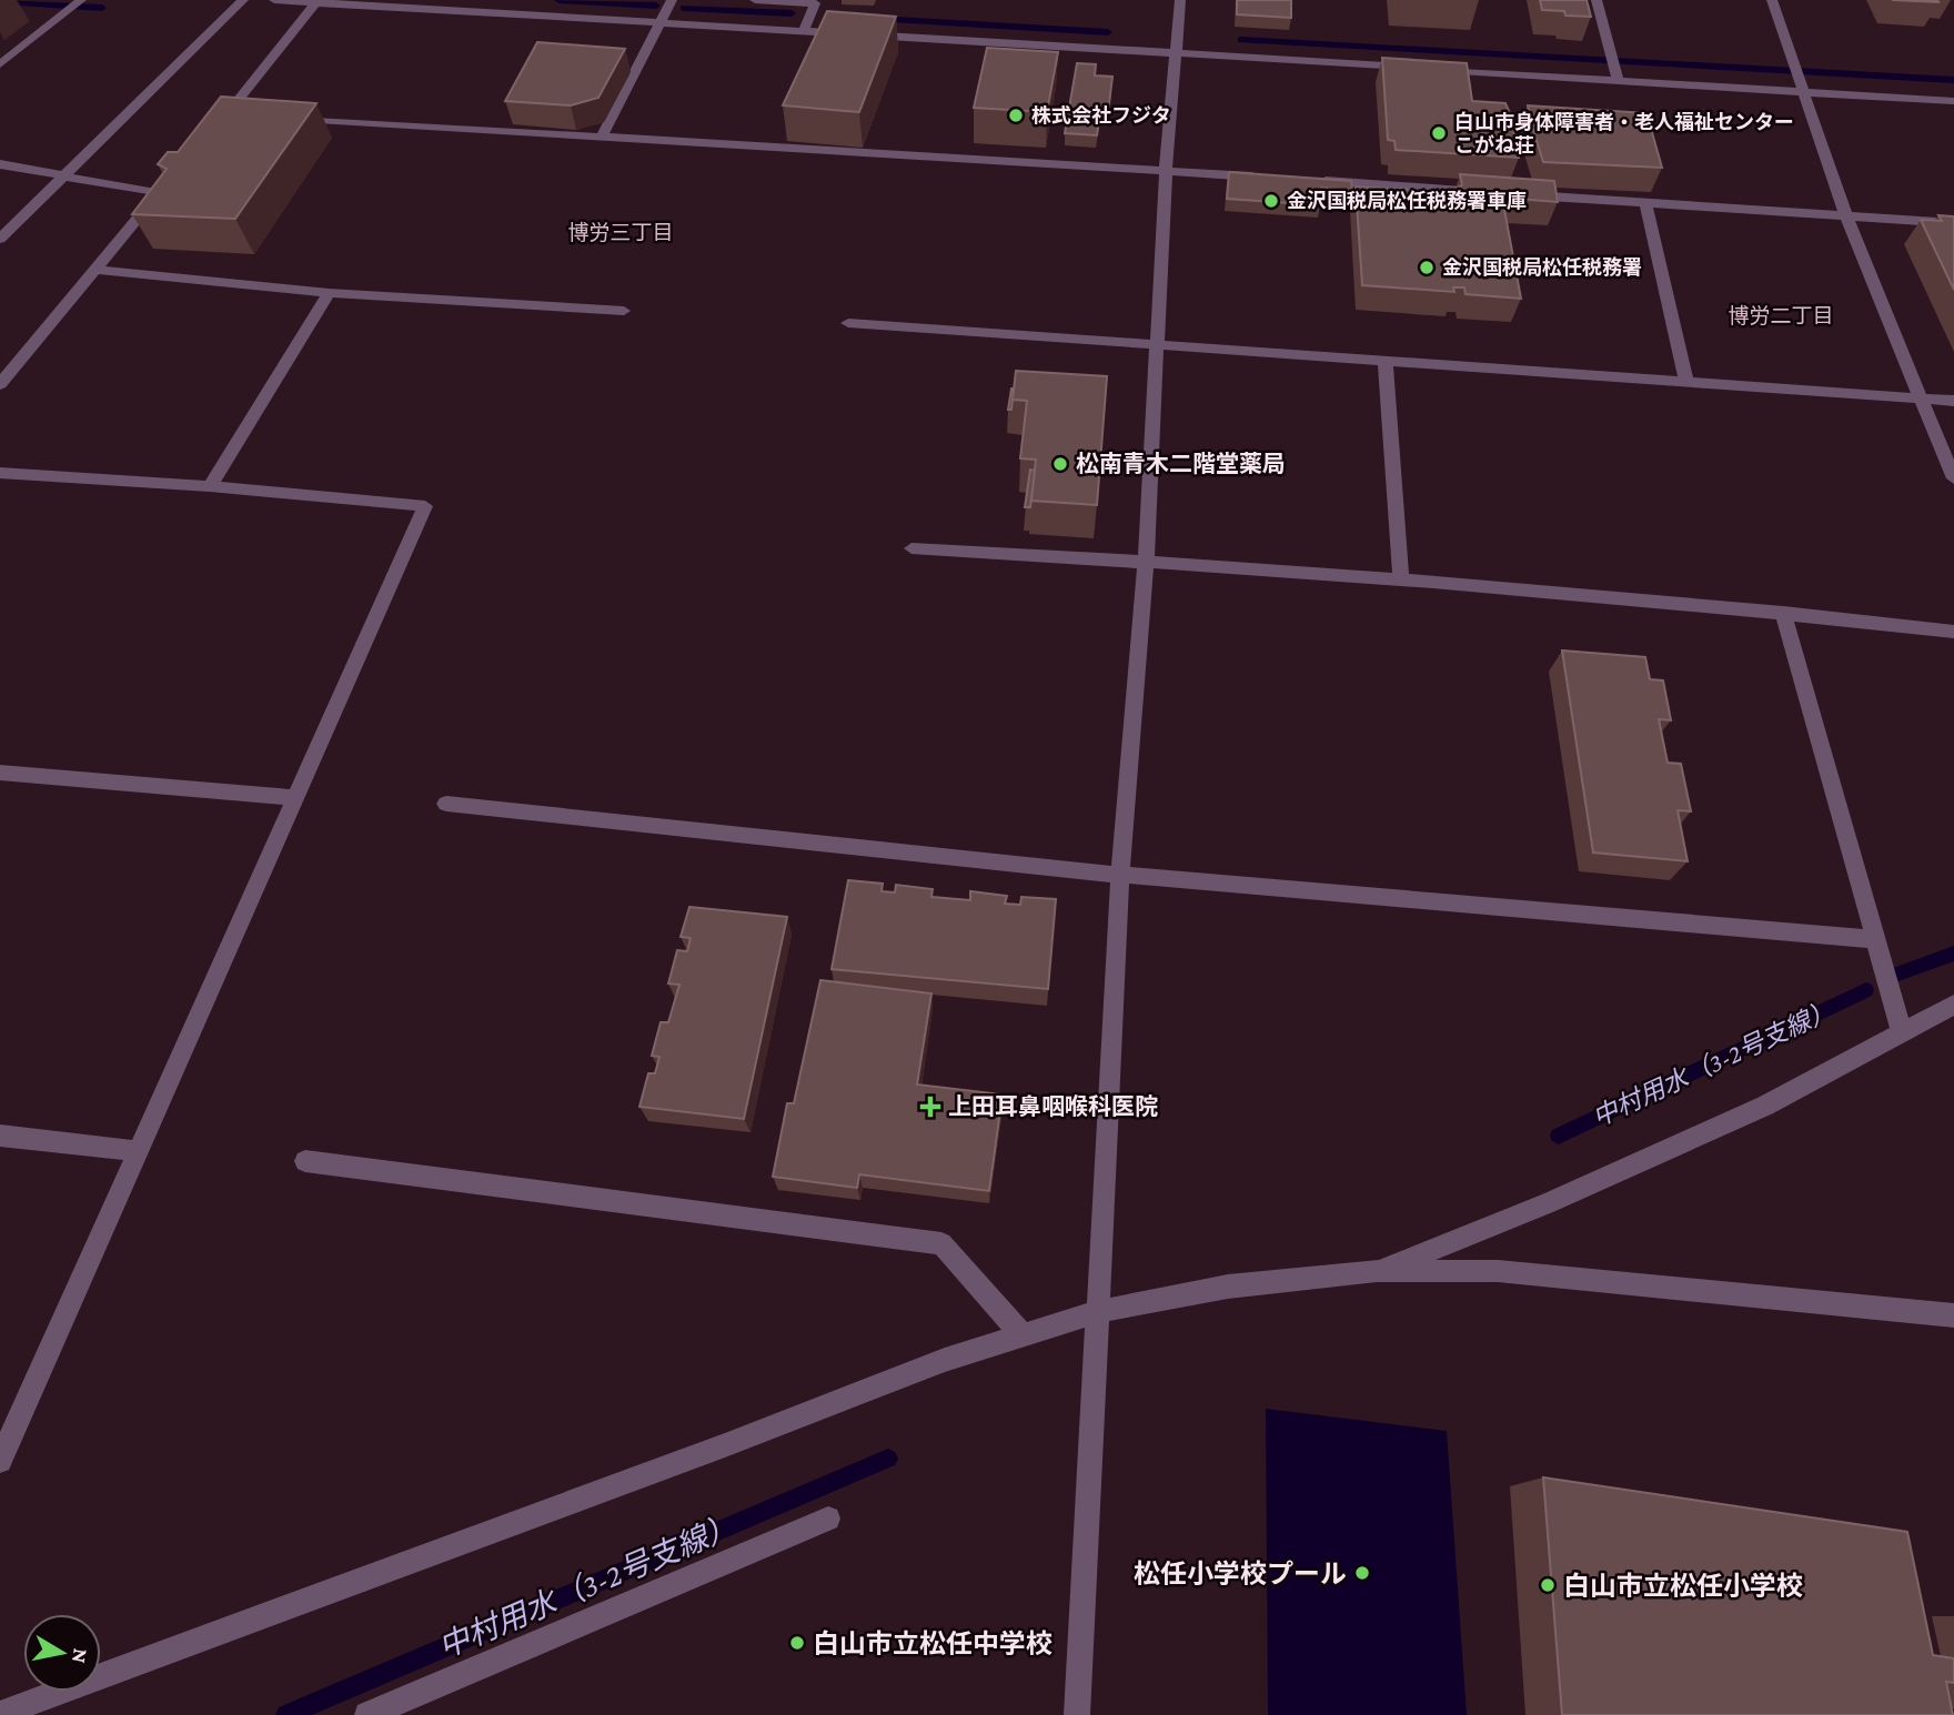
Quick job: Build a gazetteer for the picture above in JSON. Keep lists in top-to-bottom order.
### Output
{
  "districts": ["博労三丁目", "博労二丁目"],
  "water": ["中村用水（3-2号支線）"],
  "places": {
    "other": [
      "株式会社フジタ",
      "白山市身体障害者・老人福祉センター こがね荘",
      "金沢国税局松任税務署車庫",
      "金沢国税局松任税務署",
      "松南青木二階堂薬局",
      "松任小学校プール",
      "白山市立松任小学校",
      "白山市立松任中学校"
    ],
    "health": ["上田耳鼻咽喉科医院"]
  },
  "north": "right"
}
